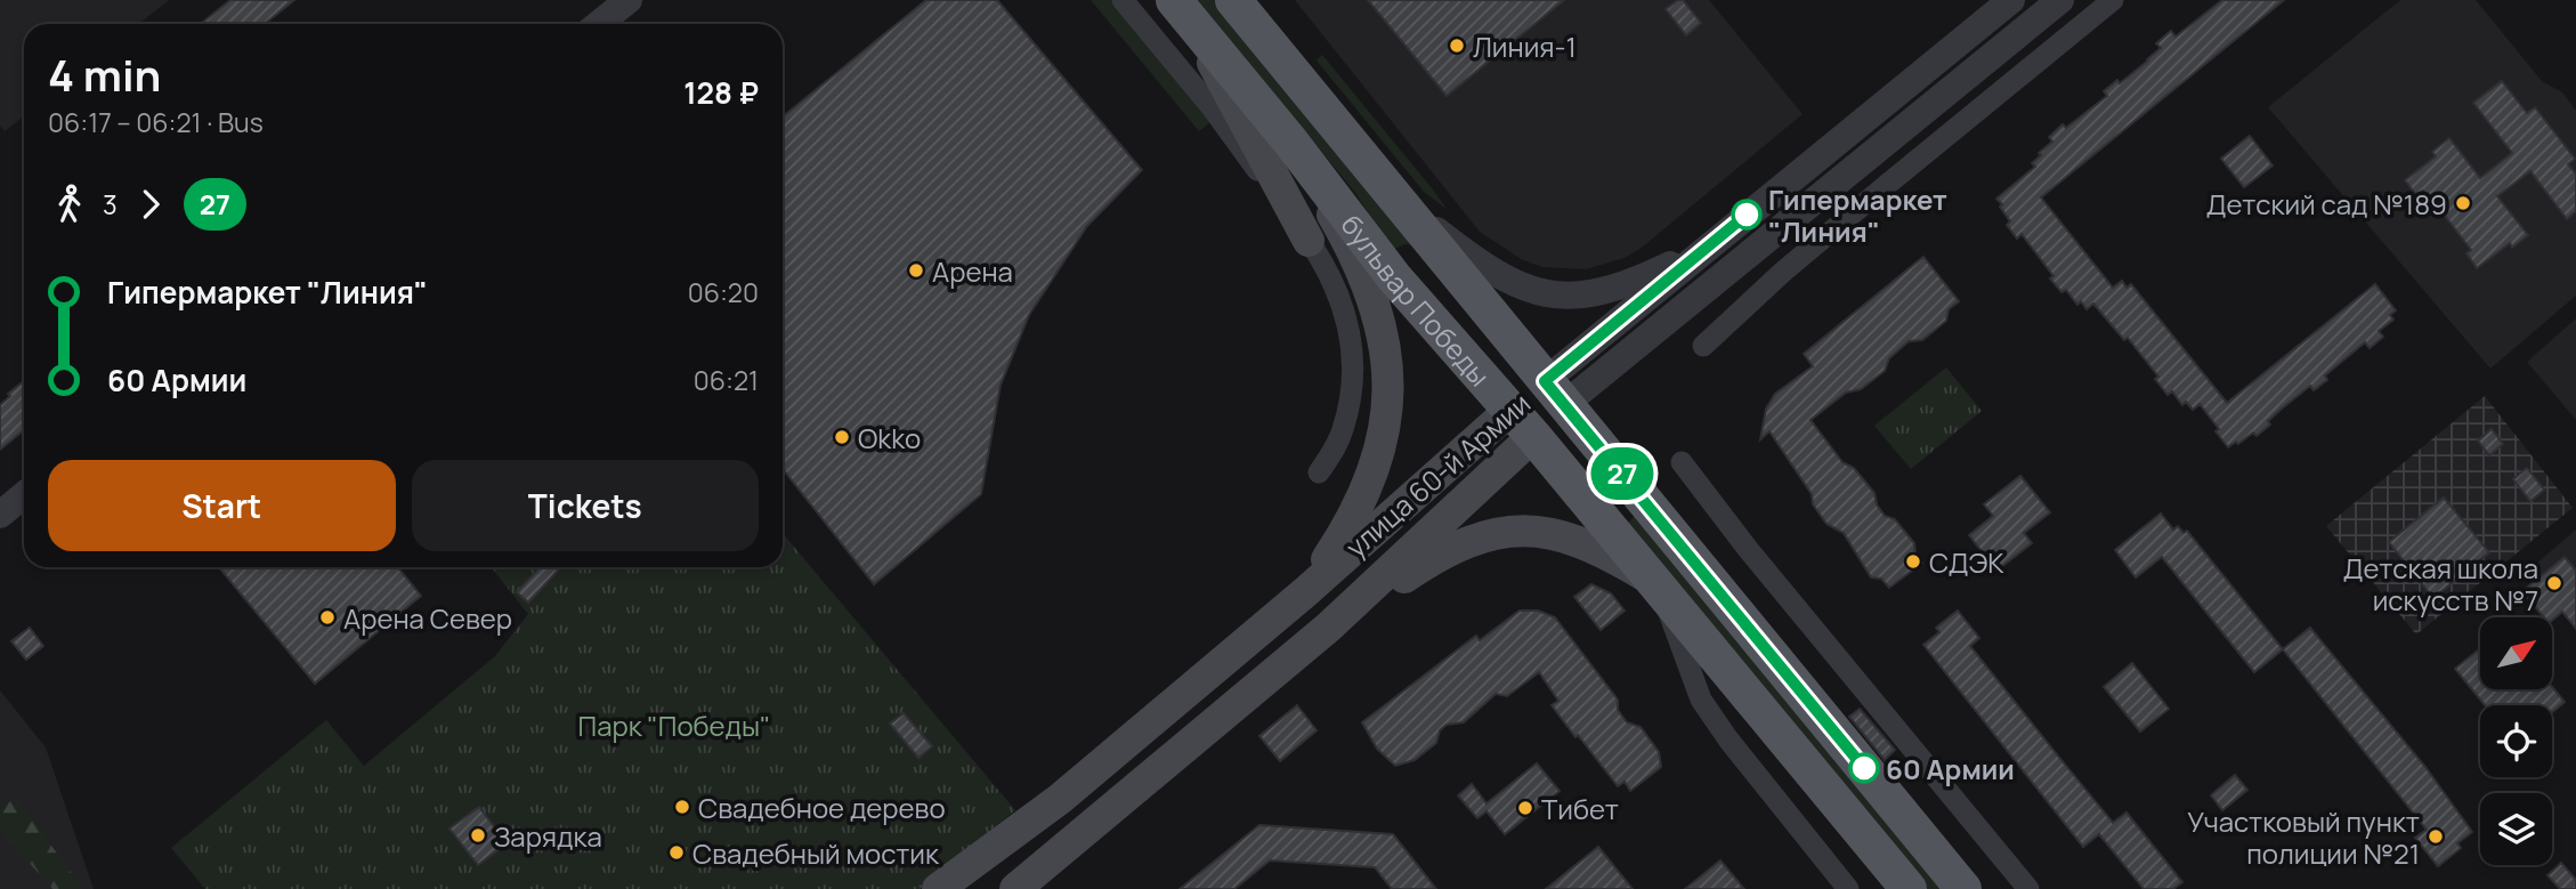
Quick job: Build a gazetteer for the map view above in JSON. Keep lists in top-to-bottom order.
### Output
{
  "streets": {
    "main road": ["бульвар Победы", "улица 60-й Армии"]
  },
  "crossings": [
    ["бульвар Победы", "улица 60-й Армии"]
  ],
  "parks": ["Парк \"Победы\""],
  "places": [
    "Линия-1",
    "Детский сад №189",
    "Гипермаркет \"Линия\"",
    "Арена",
    "Okko",
    "СДЭК",
    "Детская школа искусств №7",
    "Арена Север",
    "60 Армии",
    "Свадебное дерево",
    "Тибет",
    "Зарядка",
    "Участковый пункт полиции №21",
    "Свадебный мостик"
  ],
  "lines": ["bus line 27"],
  "north": "top right",
  "page": {
    "on_map": "27",
    "heading": ["4 min", "06:17 – 06:21 · Bus", "128 ₽"],
    "legs": ["3", "27"],
    "list": [
      {
        "name": "Гипермаркет \"Линия\"",
        "value": "06:20"
      },
      {
        "name": "60 Армии",
        "value": "06:21"
      }
    ],
    "buttons": ["Start", "Tickets"]
  }
}
